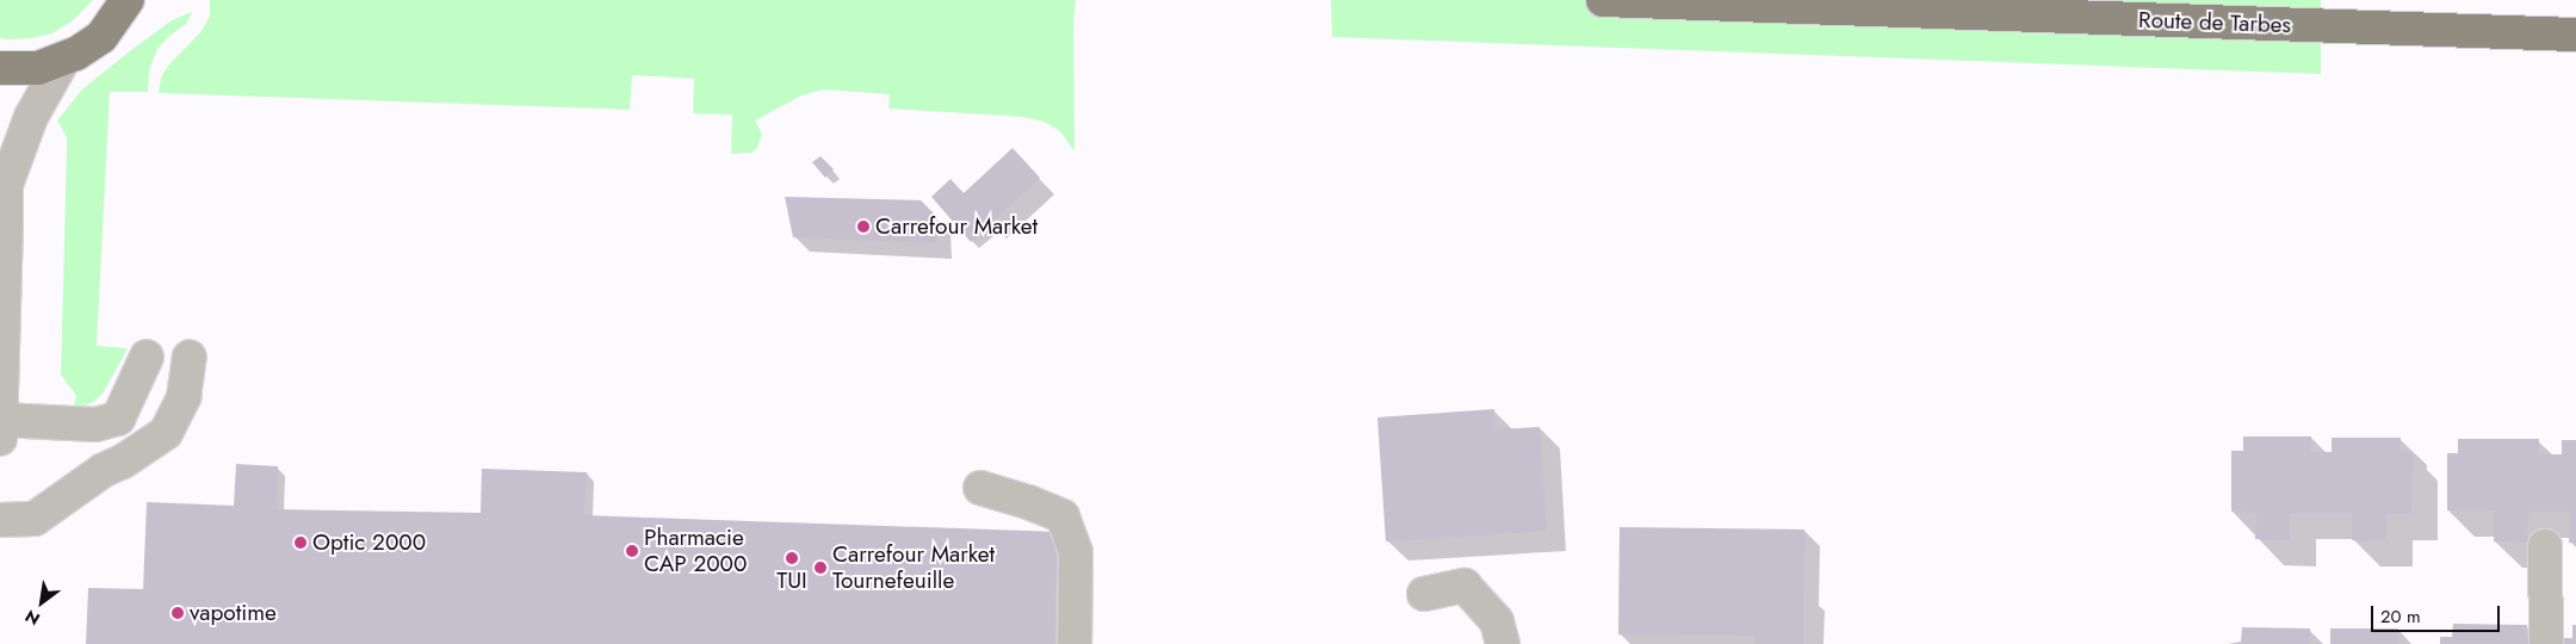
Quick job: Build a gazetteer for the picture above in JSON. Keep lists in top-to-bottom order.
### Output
{
  "streets": {
    "main road": ["Route de Tarbes"]
  },
  "places": [
    "Carrefour Market",
    "Optic 2000",
    "Pharmacie CAP 2000",
    "TUI",
    "Carrefour Market Tournefeuille",
    "vapotime"
  ],
  "scale_bar": "20 m",
  "north": "bottom left"
}
